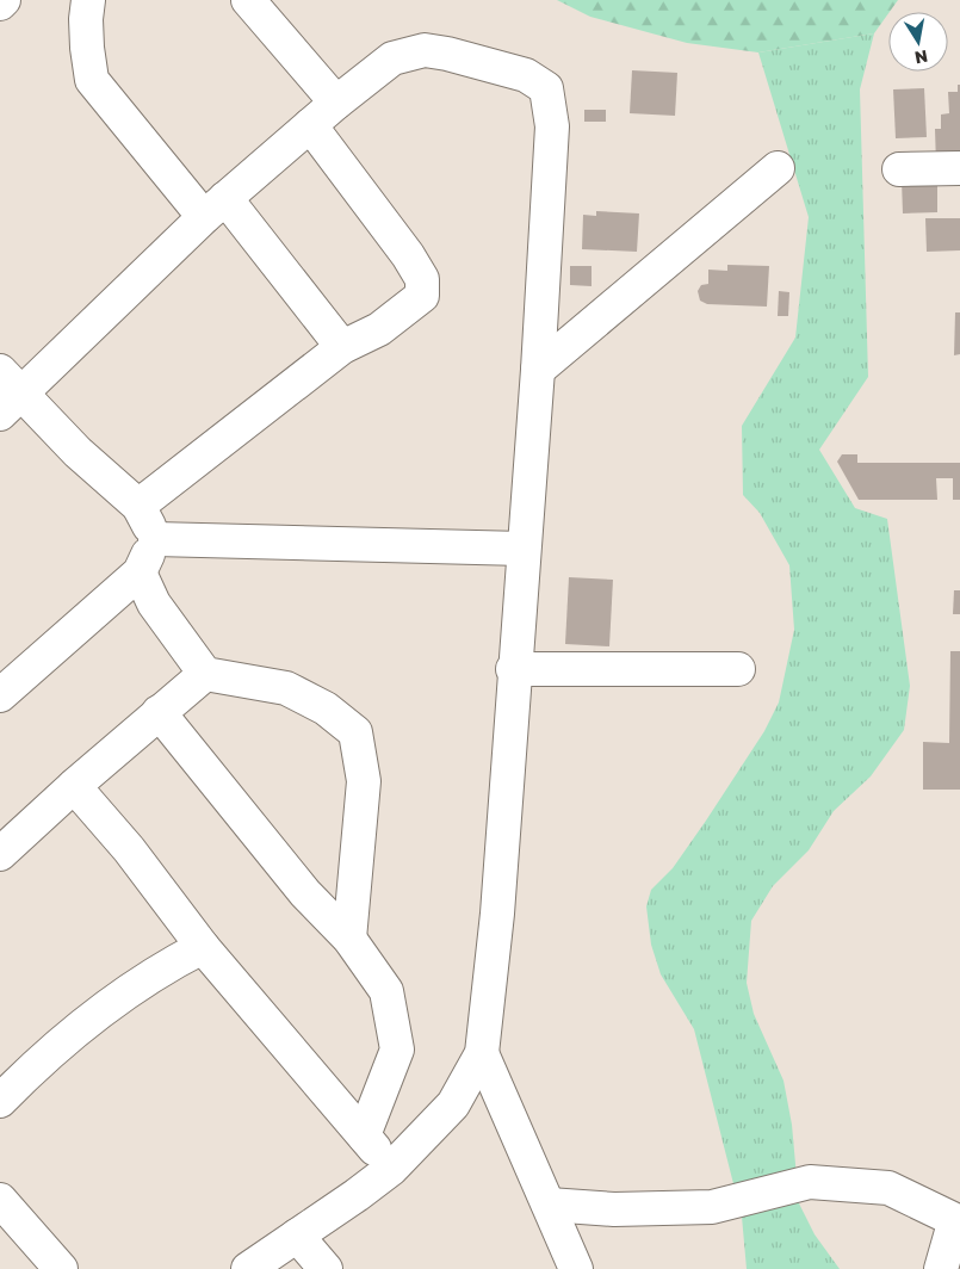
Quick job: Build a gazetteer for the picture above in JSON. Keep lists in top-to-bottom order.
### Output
{
  "north": "bottom"
}
